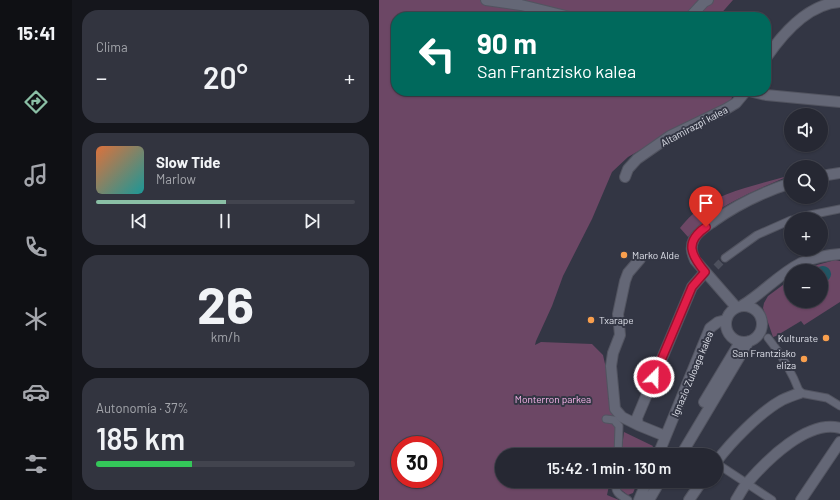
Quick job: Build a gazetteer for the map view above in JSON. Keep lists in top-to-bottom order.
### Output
{
  "streets": {
    "street": ["Altamirazpi kalea", "Ignazio Zuloaga kalea"]
  },
  "parks": ["Monterron parkea"],
  "places": [
    "Marko Alde",
    "Txarape",
    "Kulturate",
    "San Frantzisko eliza"
  ],
  "page": {
    "tabs": "15:41",
    "tile": [
      "Clima",
      ["26", "km/h"],
      ["Autonomía · 37%", "185 km"]
    ],
    "turn": ["90 m", "San Frantzisko kalea"],
    "heat": ["−", "20°", "+"],
    "map_buttons": ["+", "−"],
    "song": ["Slow Tide", "Marlow"],
    "limit": "30",
    "trip": "15:42 · 1 min · 130 m"
  }
}
